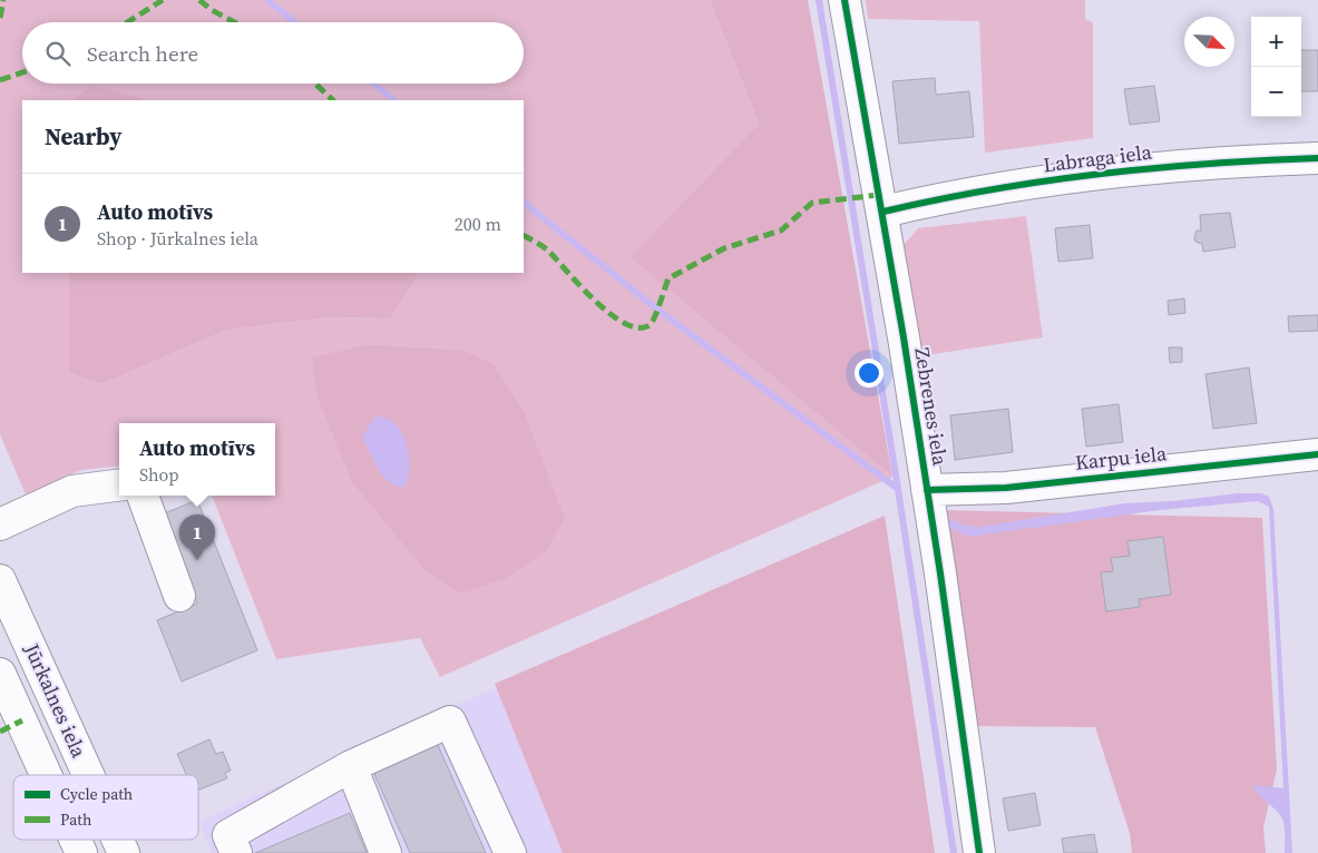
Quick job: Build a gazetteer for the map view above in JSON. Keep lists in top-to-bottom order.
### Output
{
  "streets": {
    "street": [
      "Labraga iela",
      "Zebrenes iela",
      "Karpu iela",
      "Jūrkalnes iela"
    ]
  },
  "crossings": [
    ["Labraga iela", "Zebrenes iela"],
    ["Zebrenes iela", "Karpu iela"]
  ],
  "legend": ["Cycle path", "Path"],
  "north": "bottom right",
  "page": {
    "map_buttons": ["+", "−"],
    "search": "Search here",
    "heading": "Nearby",
    "list": [
      {
        "mark": "1",
        "name": "Auto motīvs",
        "note": "Shop · Jūrkalnes iela",
        "value": "200 m"
      }
    ],
    "popup": ["Auto motīvs", "Shop"],
    "pins": "1"
  }
}
